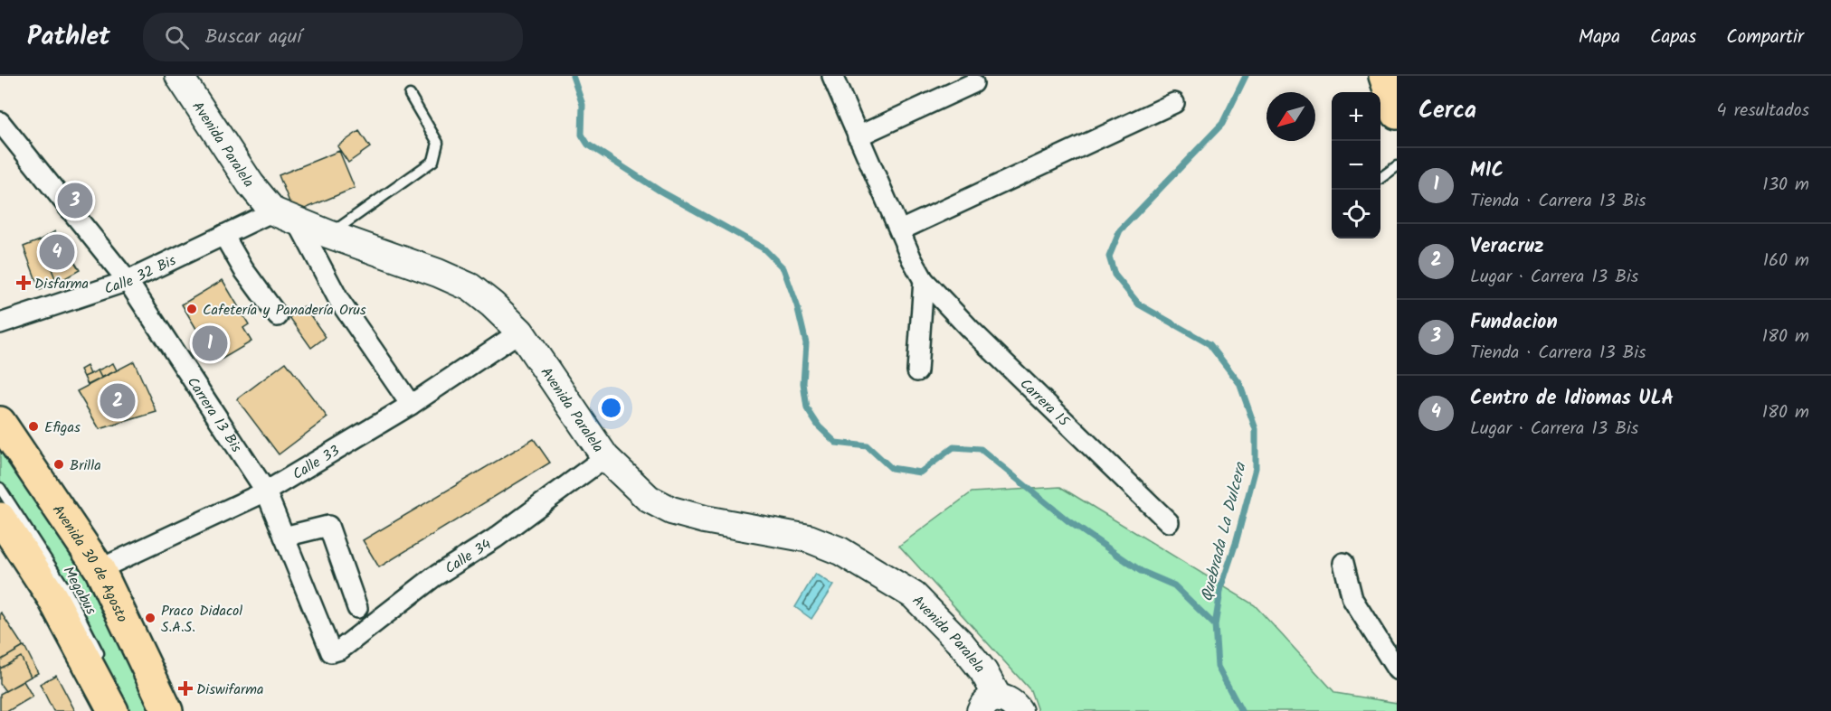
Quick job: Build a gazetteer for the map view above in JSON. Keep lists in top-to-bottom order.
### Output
{
  "streets": {
    "main road": ["Avenida Paralela", "Avenida 30 de Agosto"],
    "street": [
      "Calle 32 Bis",
      "Carrera 15",
      "Carrera 13 Bis",
      "Calle 33",
      "Calle 34"
    ],
    "lane": ["Megabus"]
  },
  "crossings": [
    ["Avenida Paralela", "Calle 32 Bis"],
    ["Avenida Paralela", "Calle 33"],
    ["Avenida Paralela", "Calle 34"],
    ["Calle 32 Bis", "Carrera 13 Bis"],
    ["Carrera 13 Bis", "Calle 33"],
    ["Carrera 13 Bis", "Calle 34"],
    ["Calle 33", "Avenida 30 de Agosto"]
  ],
  "water": ["Quebrada La Dulcera"],
  "places": {
    "health": ["Disfarma", "Diswifarma"],
    "other": [
      "Cafetería y Panadería Orus",
      "Efigas",
      "Brilla",
      "Praco Didacol S.A.S."
    ]
  },
  "north": "bottom left",
  "page": {
    "header": "Pathlet",
    "search": "Buscar aquí",
    "nav": ["Mapa", "Capas", "Compartir"],
    "heading": ["Cerca", "4 resultados"],
    "map_buttons": ["+", "−"],
    "list": [
      {
        "mark": "1",
        "name": "MIC",
        "note": "Tienda · Carrera 13 Bis",
        "value": "130 m"
      },
      {
        "mark": "2",
        "name": "Veracruz",
        "note": "Lugar · Carrera 13 Bis",
        "value": "160 m"
      },
      {
        "mark": "3",
        "name": "Fundacion",
        "note": "Tienda · Carrera 13 Bis",
        "value": "180 m"
      },
      {
        "mark": "4",
        "name": "Centro de Idiomas ULA",
        "note": "Lugar · Carrera 13 Bis",
        "value": "180 m"
      }
    ],
    "pins": [
      "3",
      "4",
      "1",
      "2"
    ]
  }
}
